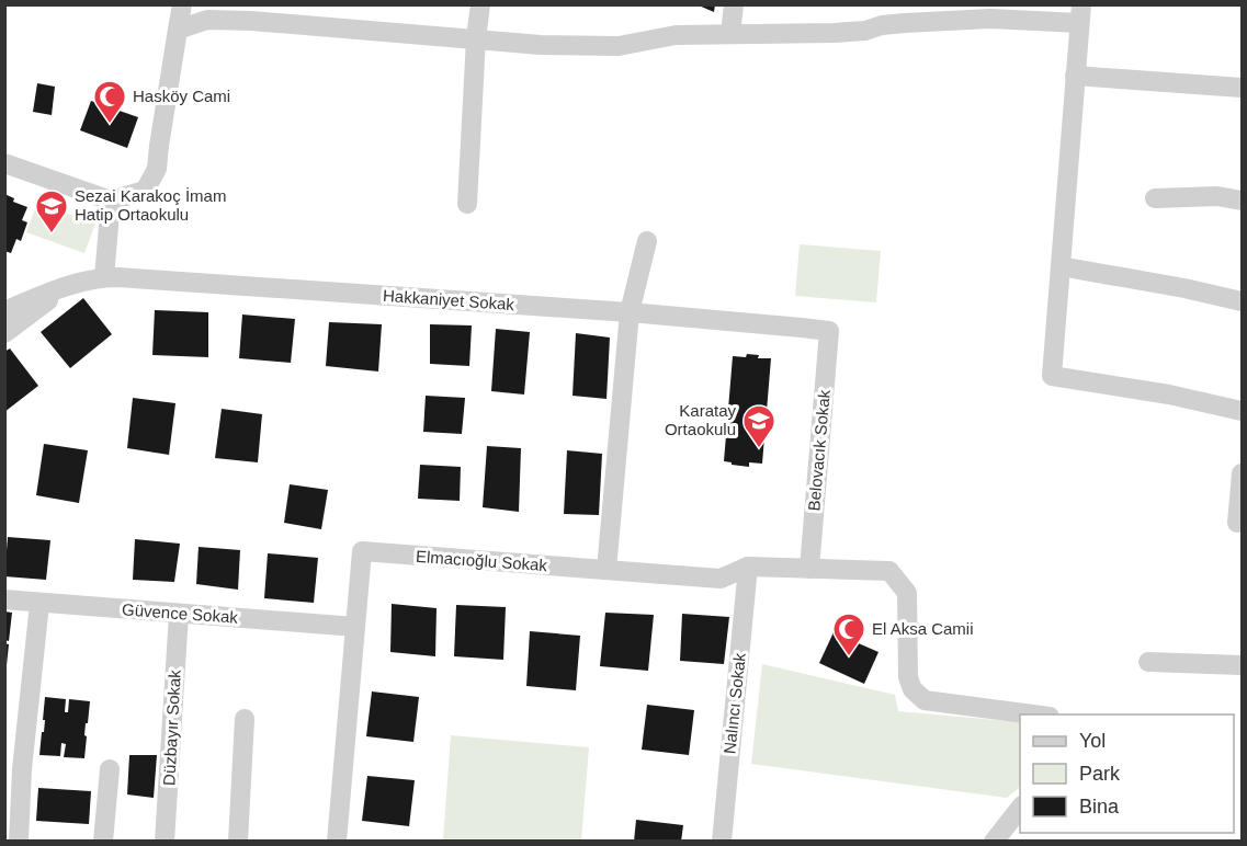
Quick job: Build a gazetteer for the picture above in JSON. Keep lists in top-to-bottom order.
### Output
{
  "streets": {
    "street": [
      "Hakkaniyet Sokak",
      "Belovacık Sokak",
      "Elmacıoğlu Sokak",
      "Güvence Sokak",
      "Nalıncı Sokak",
      "Düzbayır Sokak"
    ]
  },
  "crossings": [
    ["Hakkaniyet Sokak", "Belovacık Sokak"],
    ["Belovacık Sokak", "Elmacıoğlu Sokak"],
    ["Elmacıoğlu Sokak", "Güvence Sokak"],
    ["Elmacıoğlu Sokak", "Nalıncı Sokak"],
    ["Güvence Sokak", "Düzbayır Sokak"]
  ],
  "places": {
    "mosque": ["Hasköy Cami", "El Aksa Camii"],
    "school or university": ["Sezai Karakoç İmam Hatip Ortaokulu", "Karatay Ortaokulu"]
  },
  "legend": ["Yol", "Park", "Bina"]
}
